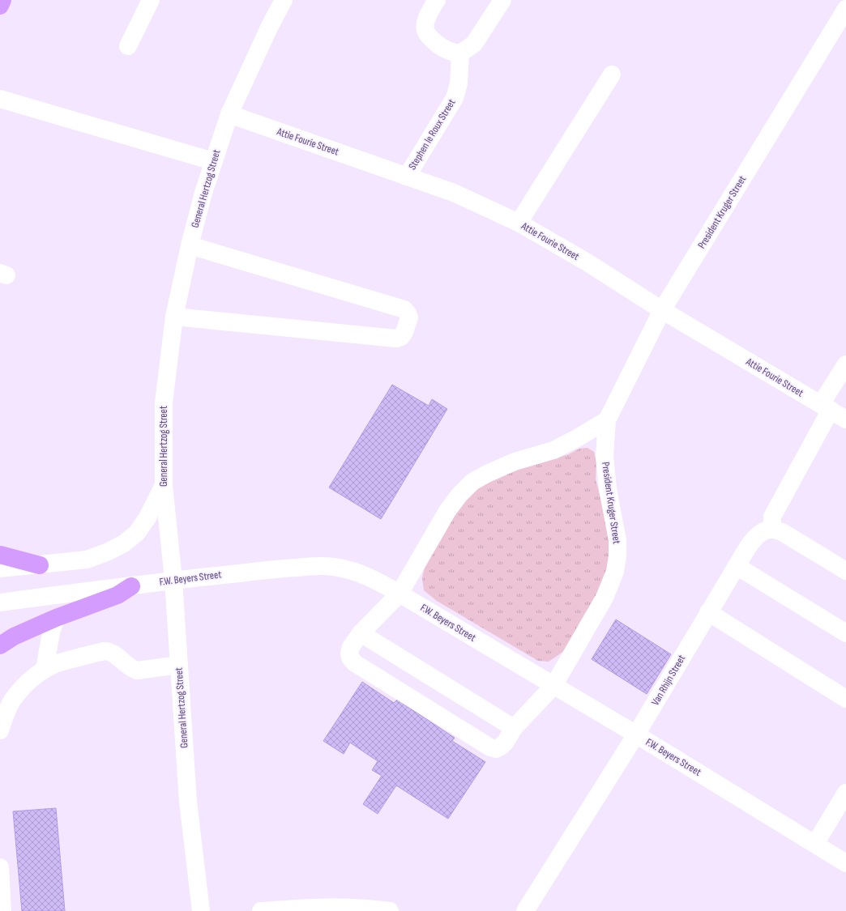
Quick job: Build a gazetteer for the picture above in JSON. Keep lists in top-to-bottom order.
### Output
{
  "streets": {
    "street": [
      "Stephen le Roux Street",
      "Attie Fourie Street",
      "General Hertzog Street",
      "President Kruger Street",
      "F.W. Beyers Street",
      "Van Rhijn Street"
    ]
  },
  "crossings": [
    ["Stephen le Roux Street", "Attie Fourie Street"],
    ["Attie Fourie Street", "General Hertzog Street"],
    ["Attie Fourie Street", "President Kruger Street"],
    ["General Hertzog Street", "F.W. Beyers Street"],
    ["President Kruger Street", "F.W. Beyers Street"],
    ["F.W. Beyers Street", "Van Rhijn Street"]
  ]
}
